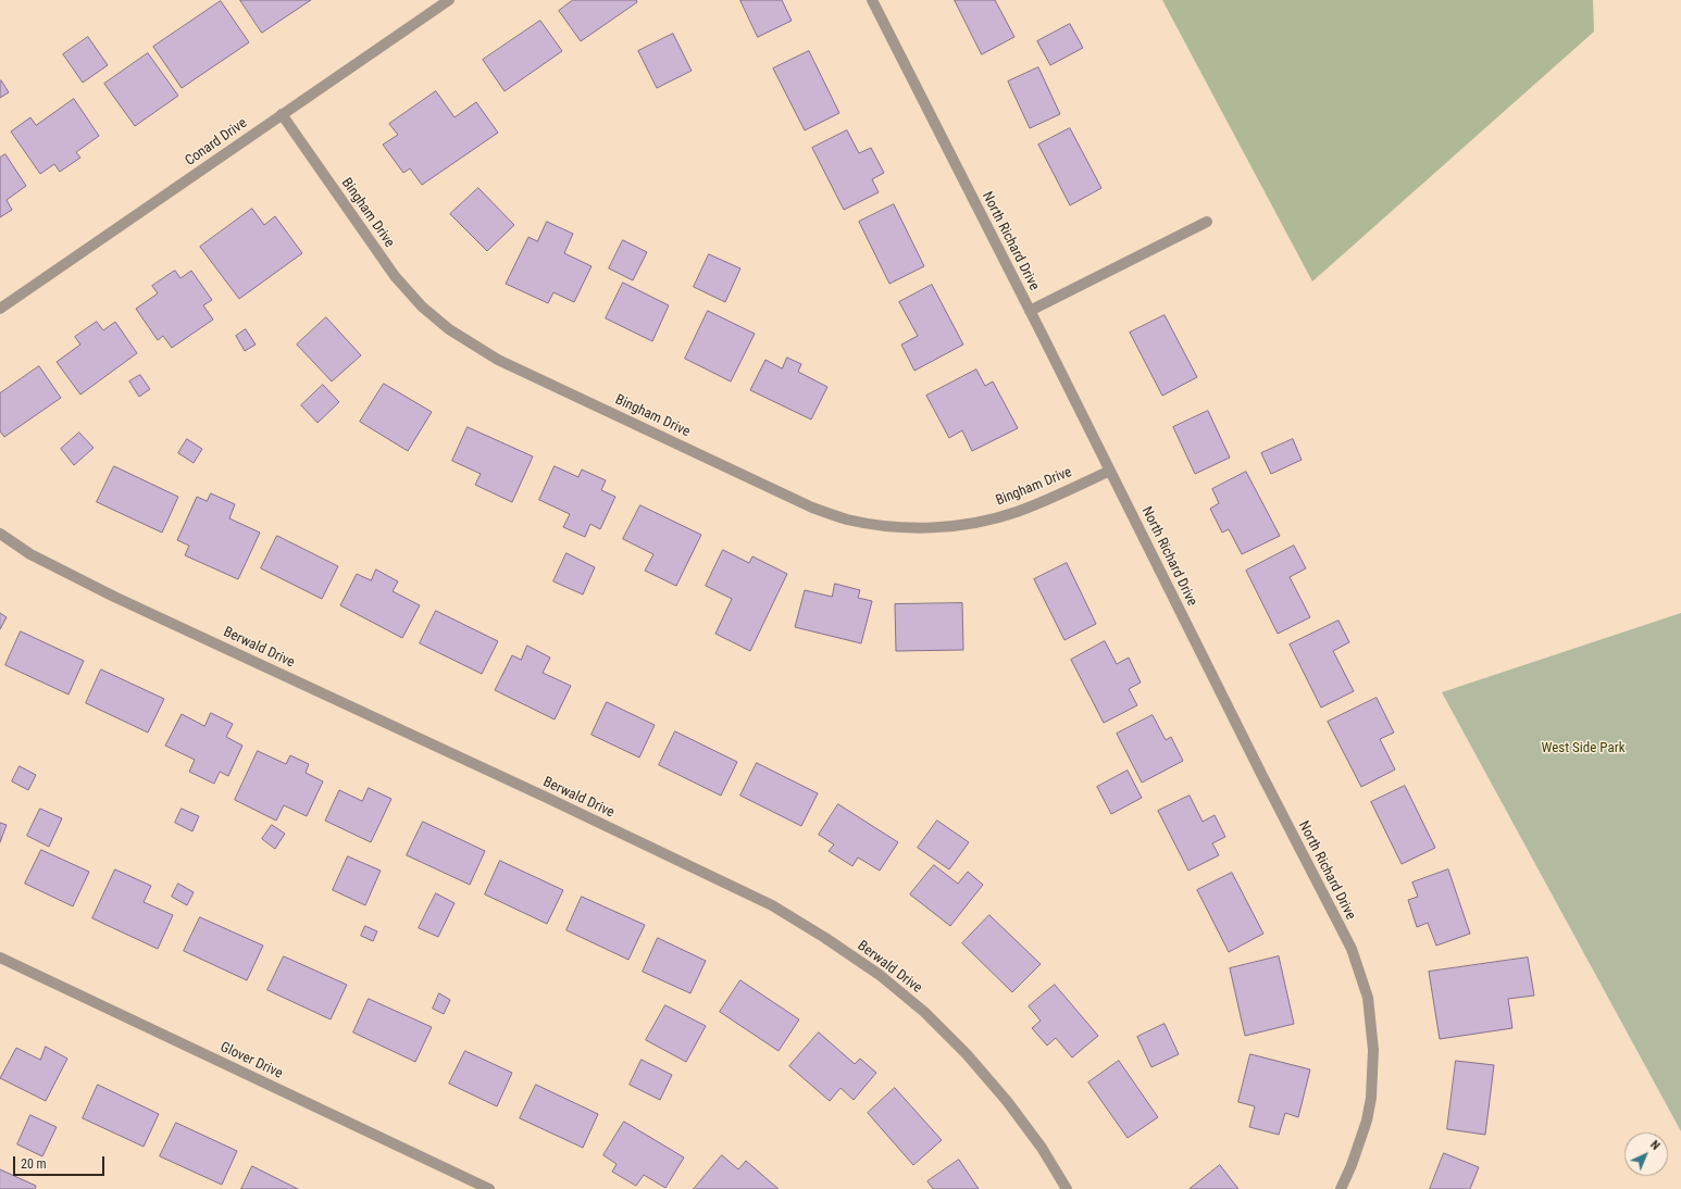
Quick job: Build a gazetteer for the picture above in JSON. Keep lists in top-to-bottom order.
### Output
{
  "streets": {
    "street": [
      "Conard Drive",
      "Bingham Drive",
      "North Richard Drive",
      "Berwald Drive",
      "Glover Drive"
    ]
  },
  "crossings": [
    ["Conard Drive", "Bingham Drive"],
    ["Bingham Drive", "North Richard Drive"]
  ],
  "parks": ["West Side Park"],
  "scale_bar": "20 m",
  "north": "top right"
}
